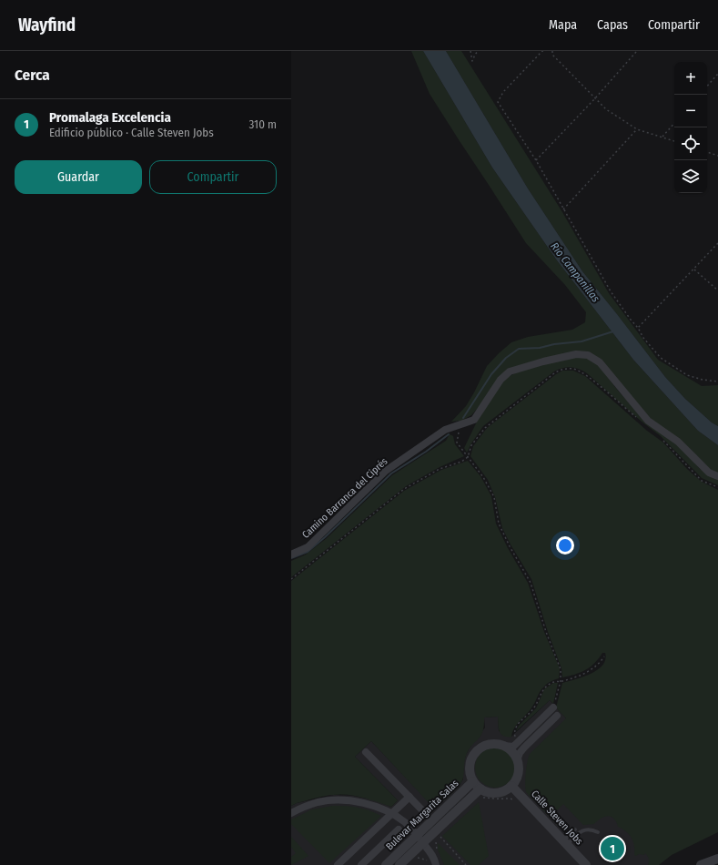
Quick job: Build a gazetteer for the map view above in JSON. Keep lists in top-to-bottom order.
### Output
{
  "streets": {
    "street": ["Camino Barranca del Ciprés", "Bulevar Margarita Salas", "Calle Steven Jobs"]
  },
  "crossings": [
    ["Bulevar Margarita Salas", "Calle Steven Jobs"]
  ],
  "water": ["Río Campanillas"],
  "page": {
    "header": "Wayfind",
    "nav": ["Mapa", "Capas", "Compartir"],
    "heading": "Cerca",
    "map_buttons": ["+", "−"],
    "list": [
      {
        "mark": "1",
        "name": "Promalaga Excelencia",
        "note": "Edificio público · Calle Steven Jobs",
        "value": "310 m"
      }
    ],
    "buttons": ["Guardar", "Compartir"],
    "pins": "1"
  }
}
